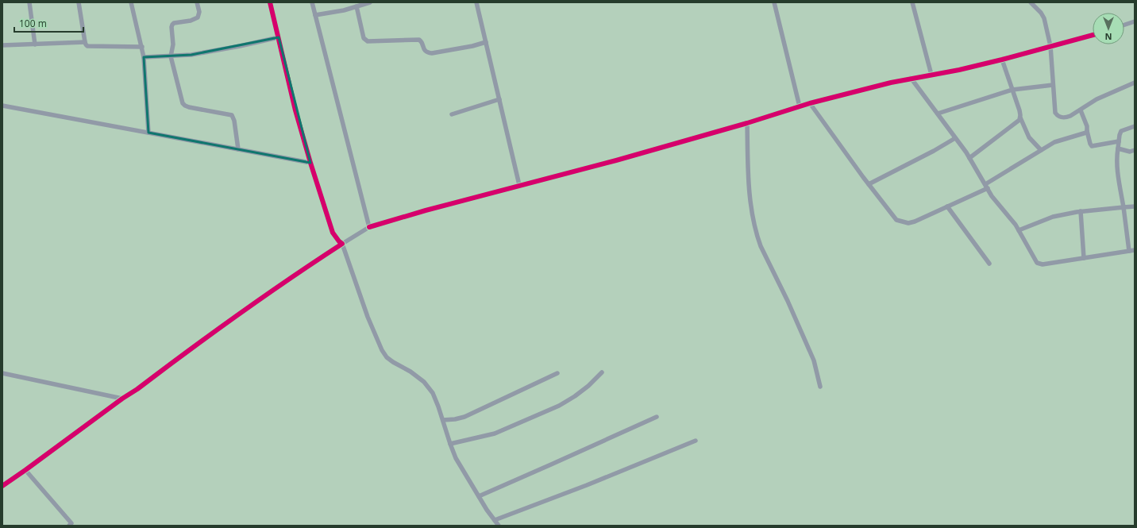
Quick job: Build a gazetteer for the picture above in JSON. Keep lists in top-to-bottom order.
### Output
{
  "scale_bar": "100 m",
  "north": "bottom"
}
